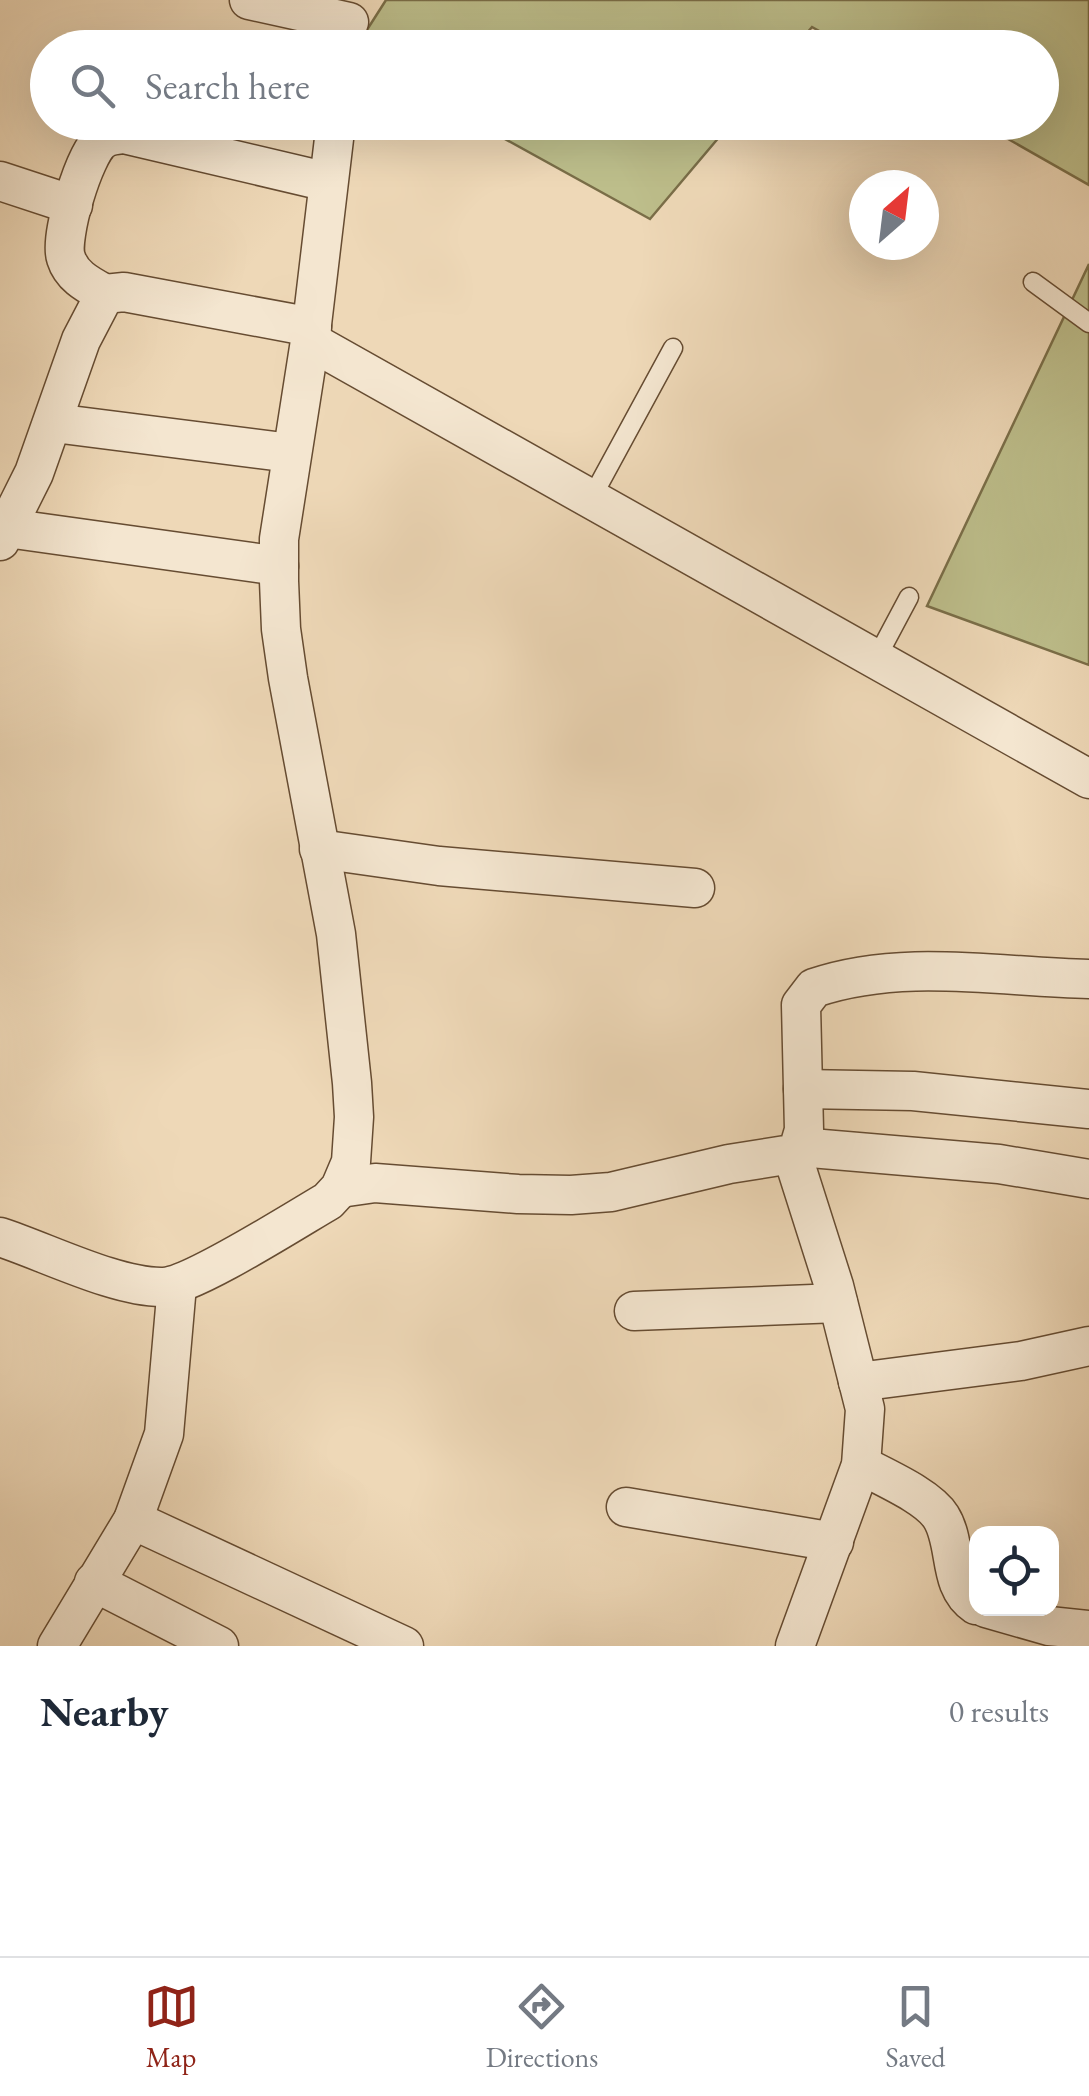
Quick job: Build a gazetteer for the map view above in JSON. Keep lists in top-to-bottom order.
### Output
{
  "north": "top right",
  "page": {
    "search": "Search here",
    "heading": ["Nearby", "0 results"],
    "nav": ["Map", "Directions", "Saved"]
  }
}
